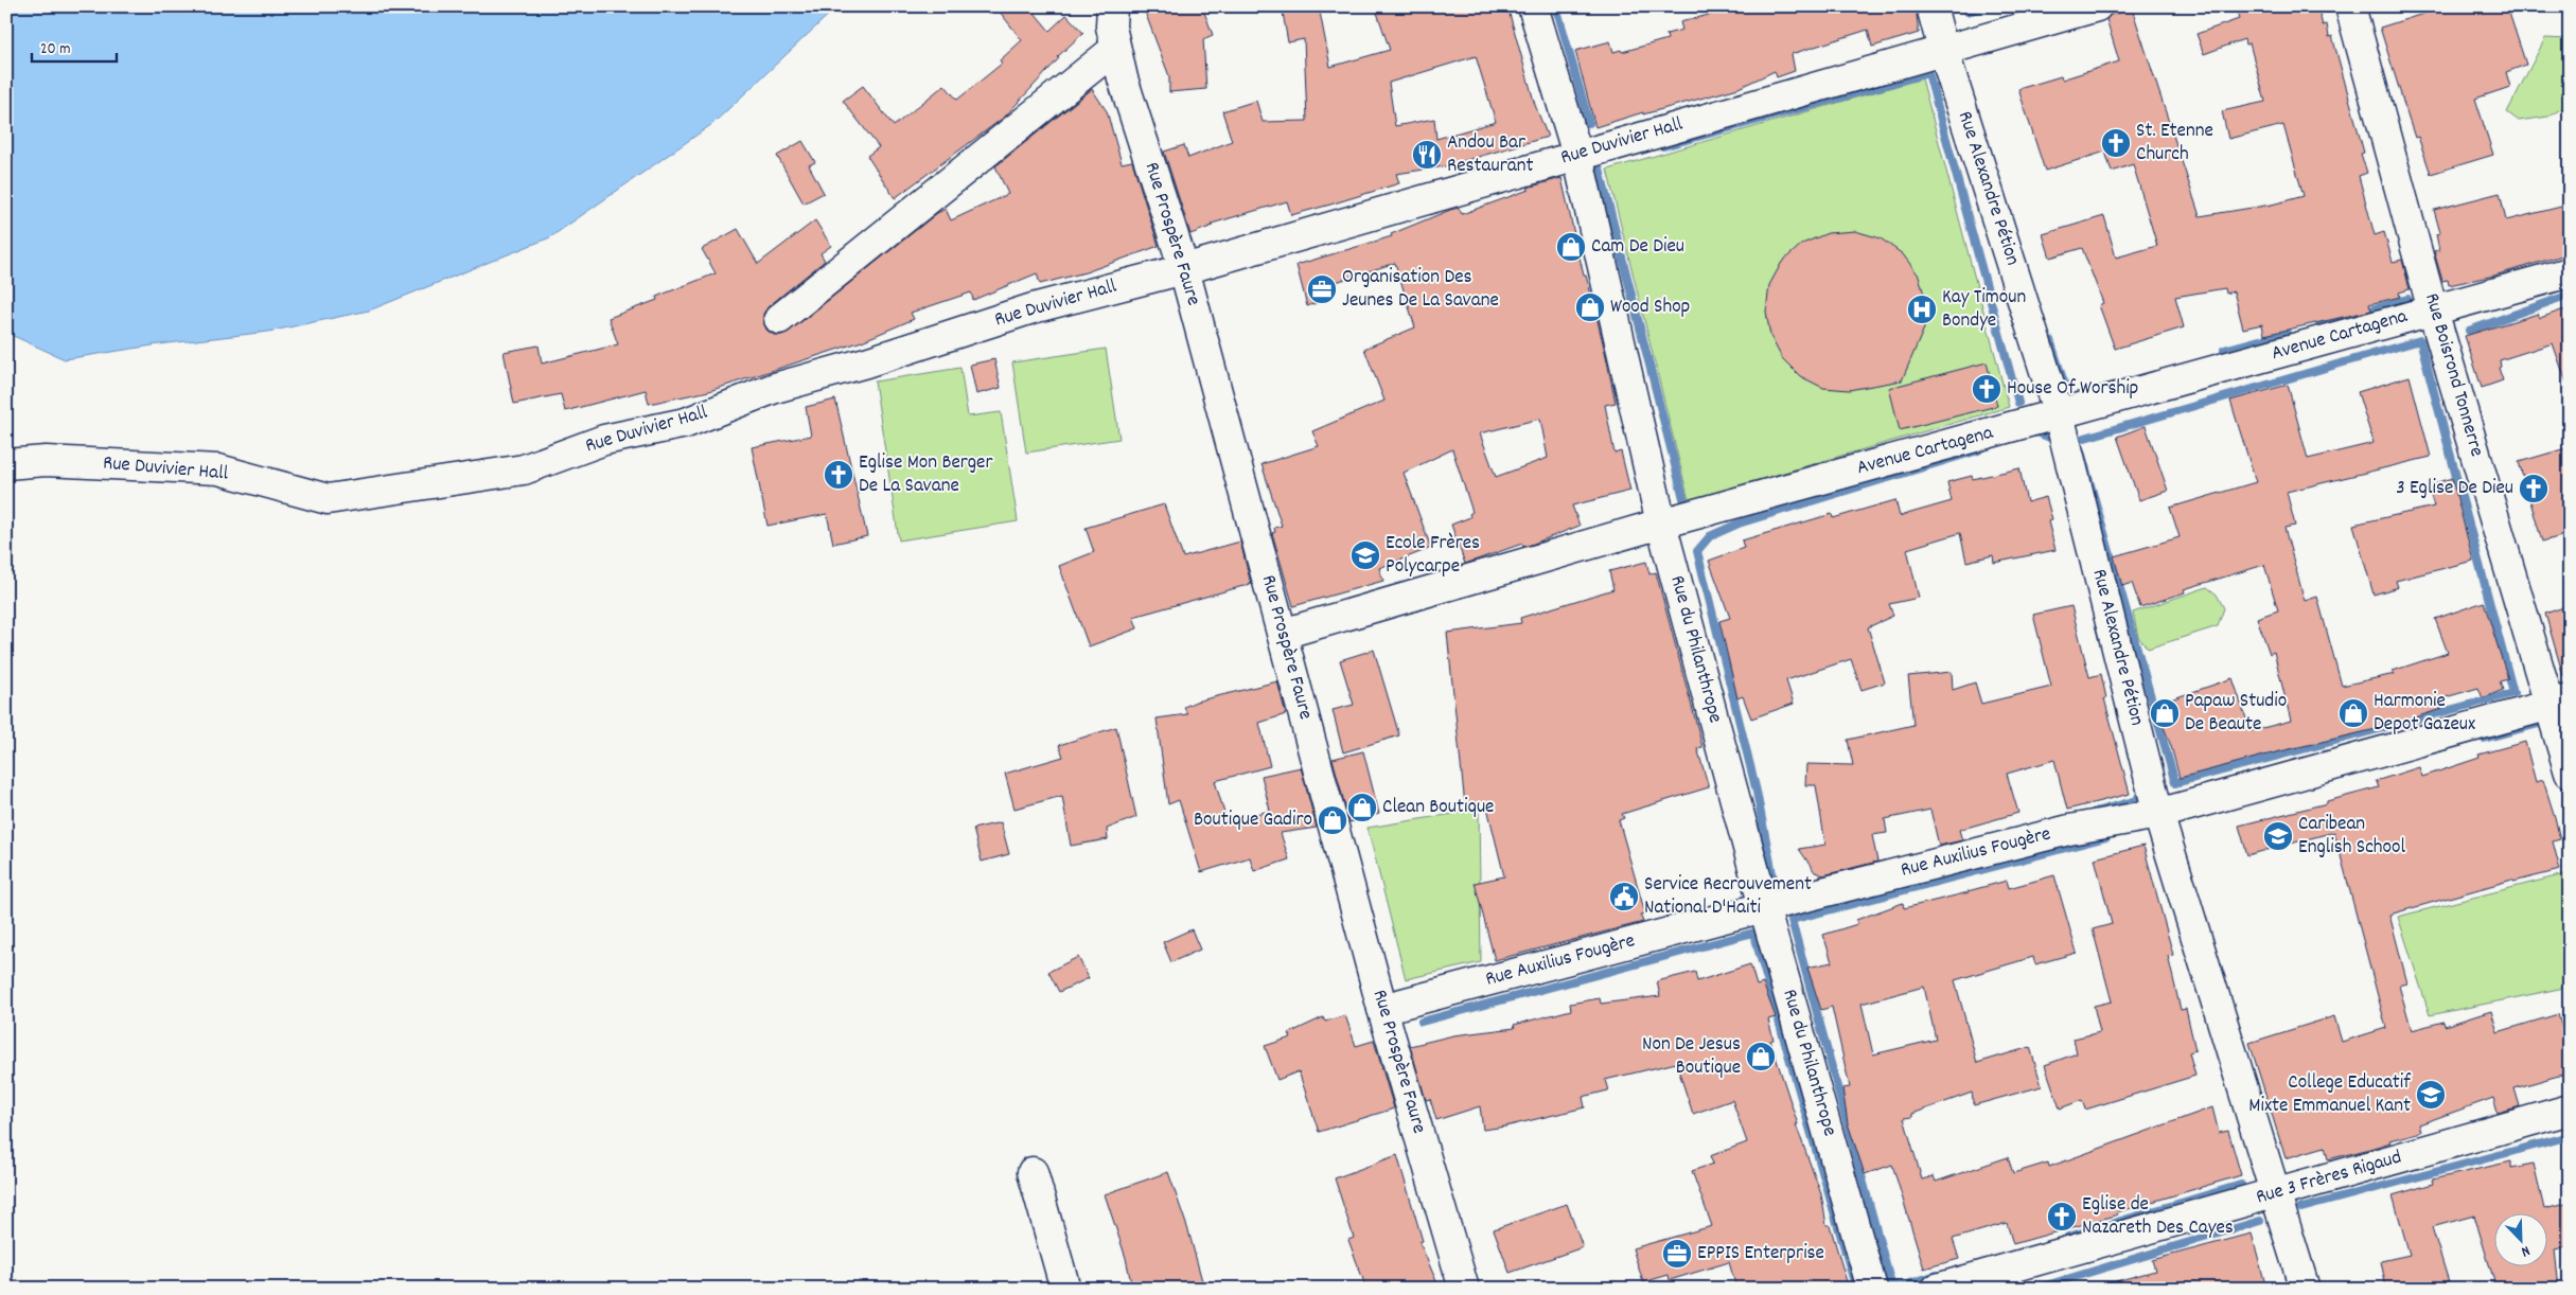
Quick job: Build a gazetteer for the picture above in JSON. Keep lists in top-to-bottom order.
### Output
{
  "streets": {
    "street": [
      "Rue Duvivier Hall",
      "Rue Alexandre Pétion",
      "Rue Prospère Faure",
      "Avenue Cartagena",
      "Rue Boisrond Tonnerre",
      "Rue du Philanthrope",
      "Rue Auxilius Fougère",
      "Rue 3 Frères Rigaud"
    ]
  },
  "crossings": [
    ["Rue Duvivier Hall", "Rue Alexandre Pétion"],
    ["Rue Duvivier Hall", "Rue Prospère Faure"],
    ["Rue Duvivier Hall", "Rue du Philanthrope"],
    ["Rue Alexandre Pétion", "Avenue Cartagena"],
    ["Rue Alexandre Pétion", "Rue Auxilius Fougère"],
    ["Rue Alexandre Pétion", "Rue 3 Frères Rigaud"],
    ["Rue Prospère Faure", "Avenue Cartagena"],
    ["Rue Prospère Faure", "Rue Auxilius Fougère"],
    ["Avenue Cartagena", "Rue Boisrond Tonnerre"],
    ["Avenue Cartagena", "Rue du Philanthrope"],
    ["Rue Boisrond Tonnerre", "Rue Auxilius Fougère"],
    ["Rue du Philanthrope", "Rue Auxilius Fougère"]
  ],
  "places": {
    "church": [
      "St. Etenne Church",
      "House Of Worship",
      "Eglise Mon Berger De La Savane",
      "3 Eglise De Dieu",
      "Eglise de Nazareth Des Cayes"
    ],
    "restaurant": ["Andou Bar Restaurant"],
    "shop": [
      "Cam De Dieu",
      "Wood Shop",
      "Papaw Studio De Beaute",
      "Harmonie Depot Gazeux",
      "Clean Boutique",
      "Boutique Gadiro",
      "Non De Jesus Boutique"
    ],
    "office": ["Organisation Des Jeunes De La Savane", "EPPIS Enterprise"],
    "hospital": ["Kay Timoun Bondye"],
    "school or university": ["Ecole Frères Polycarpe", "Caribean English School", "College Educatif Mixte Emmanuel Kant"],
    "public building": ["Service Recrouvement National D'Haiti"]
  },
  "scale_bar": "20 m",
  "north": "bottom right"
}
